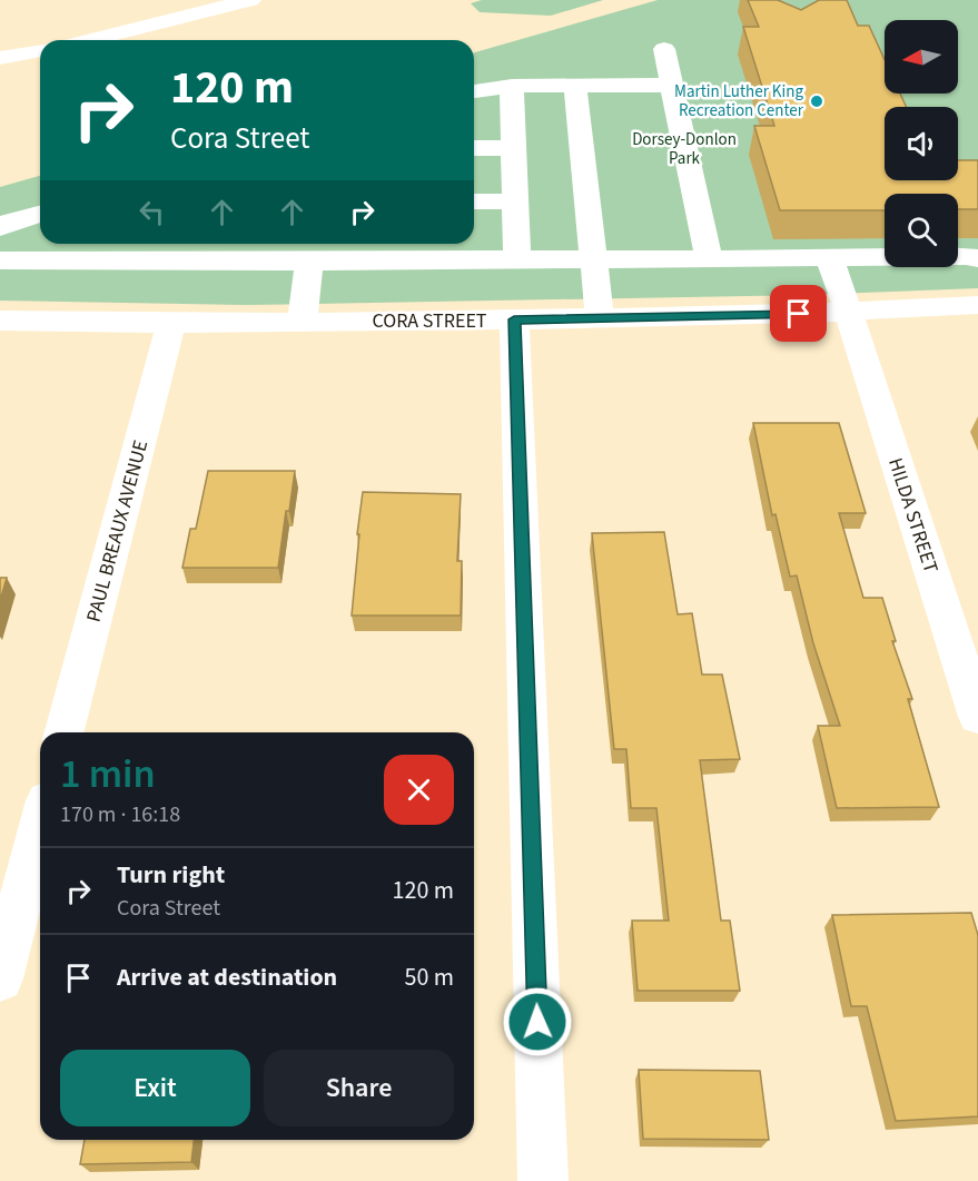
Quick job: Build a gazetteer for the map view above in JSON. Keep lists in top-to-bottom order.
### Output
{
  "streets": {
    "street": ["CORA STREET", "HILDA STREET", "PAUL BREAUX AVENUE"]
  },
  "crossings": [
    ["CORA STREET", "HILDA STREET"],
    ["CORA STREET", "PAUL BREAUX AVENUE"]
  ],
  "parks": ["Dorsey-Donlon Park"],
  "places": ["Martin Luther King Recreation Center"],
  "north": "left",
  "page": {
    "turn": ["120 m", "Cora Street"],
    "heading": ["1 min", "170 m · 16:18"],
    "list": [
      {
        "name": "Turn right",
        "note": "Cora Street",
        "value": "120 m"
      },
      {
        "name": "Arrive at destination",
        "value": "50 m"
      }
    ],
    "buttons": ["Exit", "Share"]
  }
}
